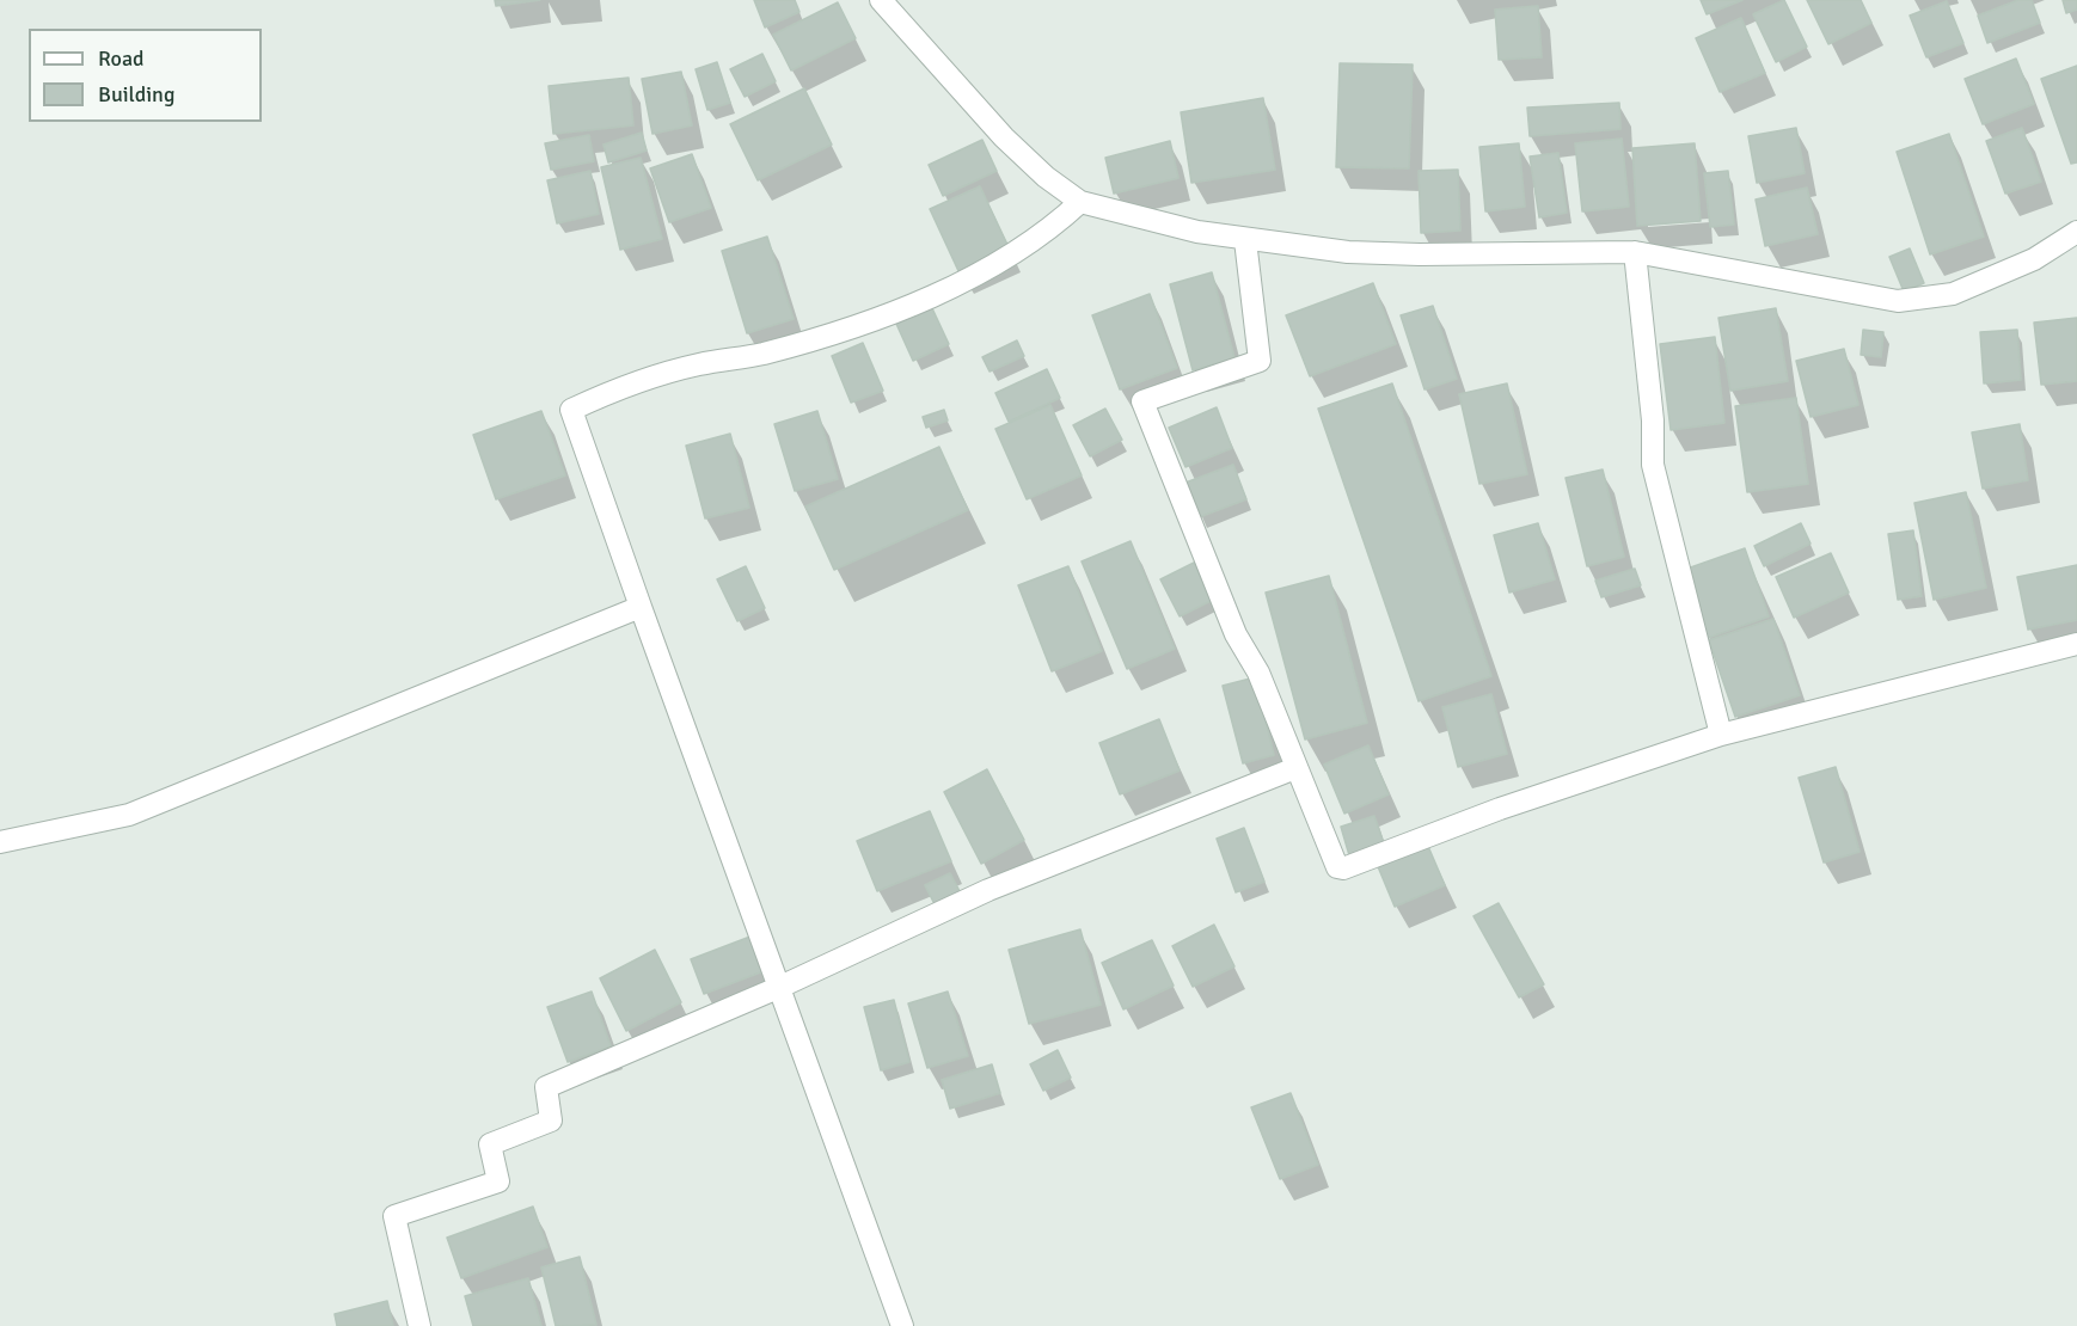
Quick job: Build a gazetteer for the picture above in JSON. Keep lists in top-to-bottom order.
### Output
{
  "legend": ["Road", "Building"]
}
